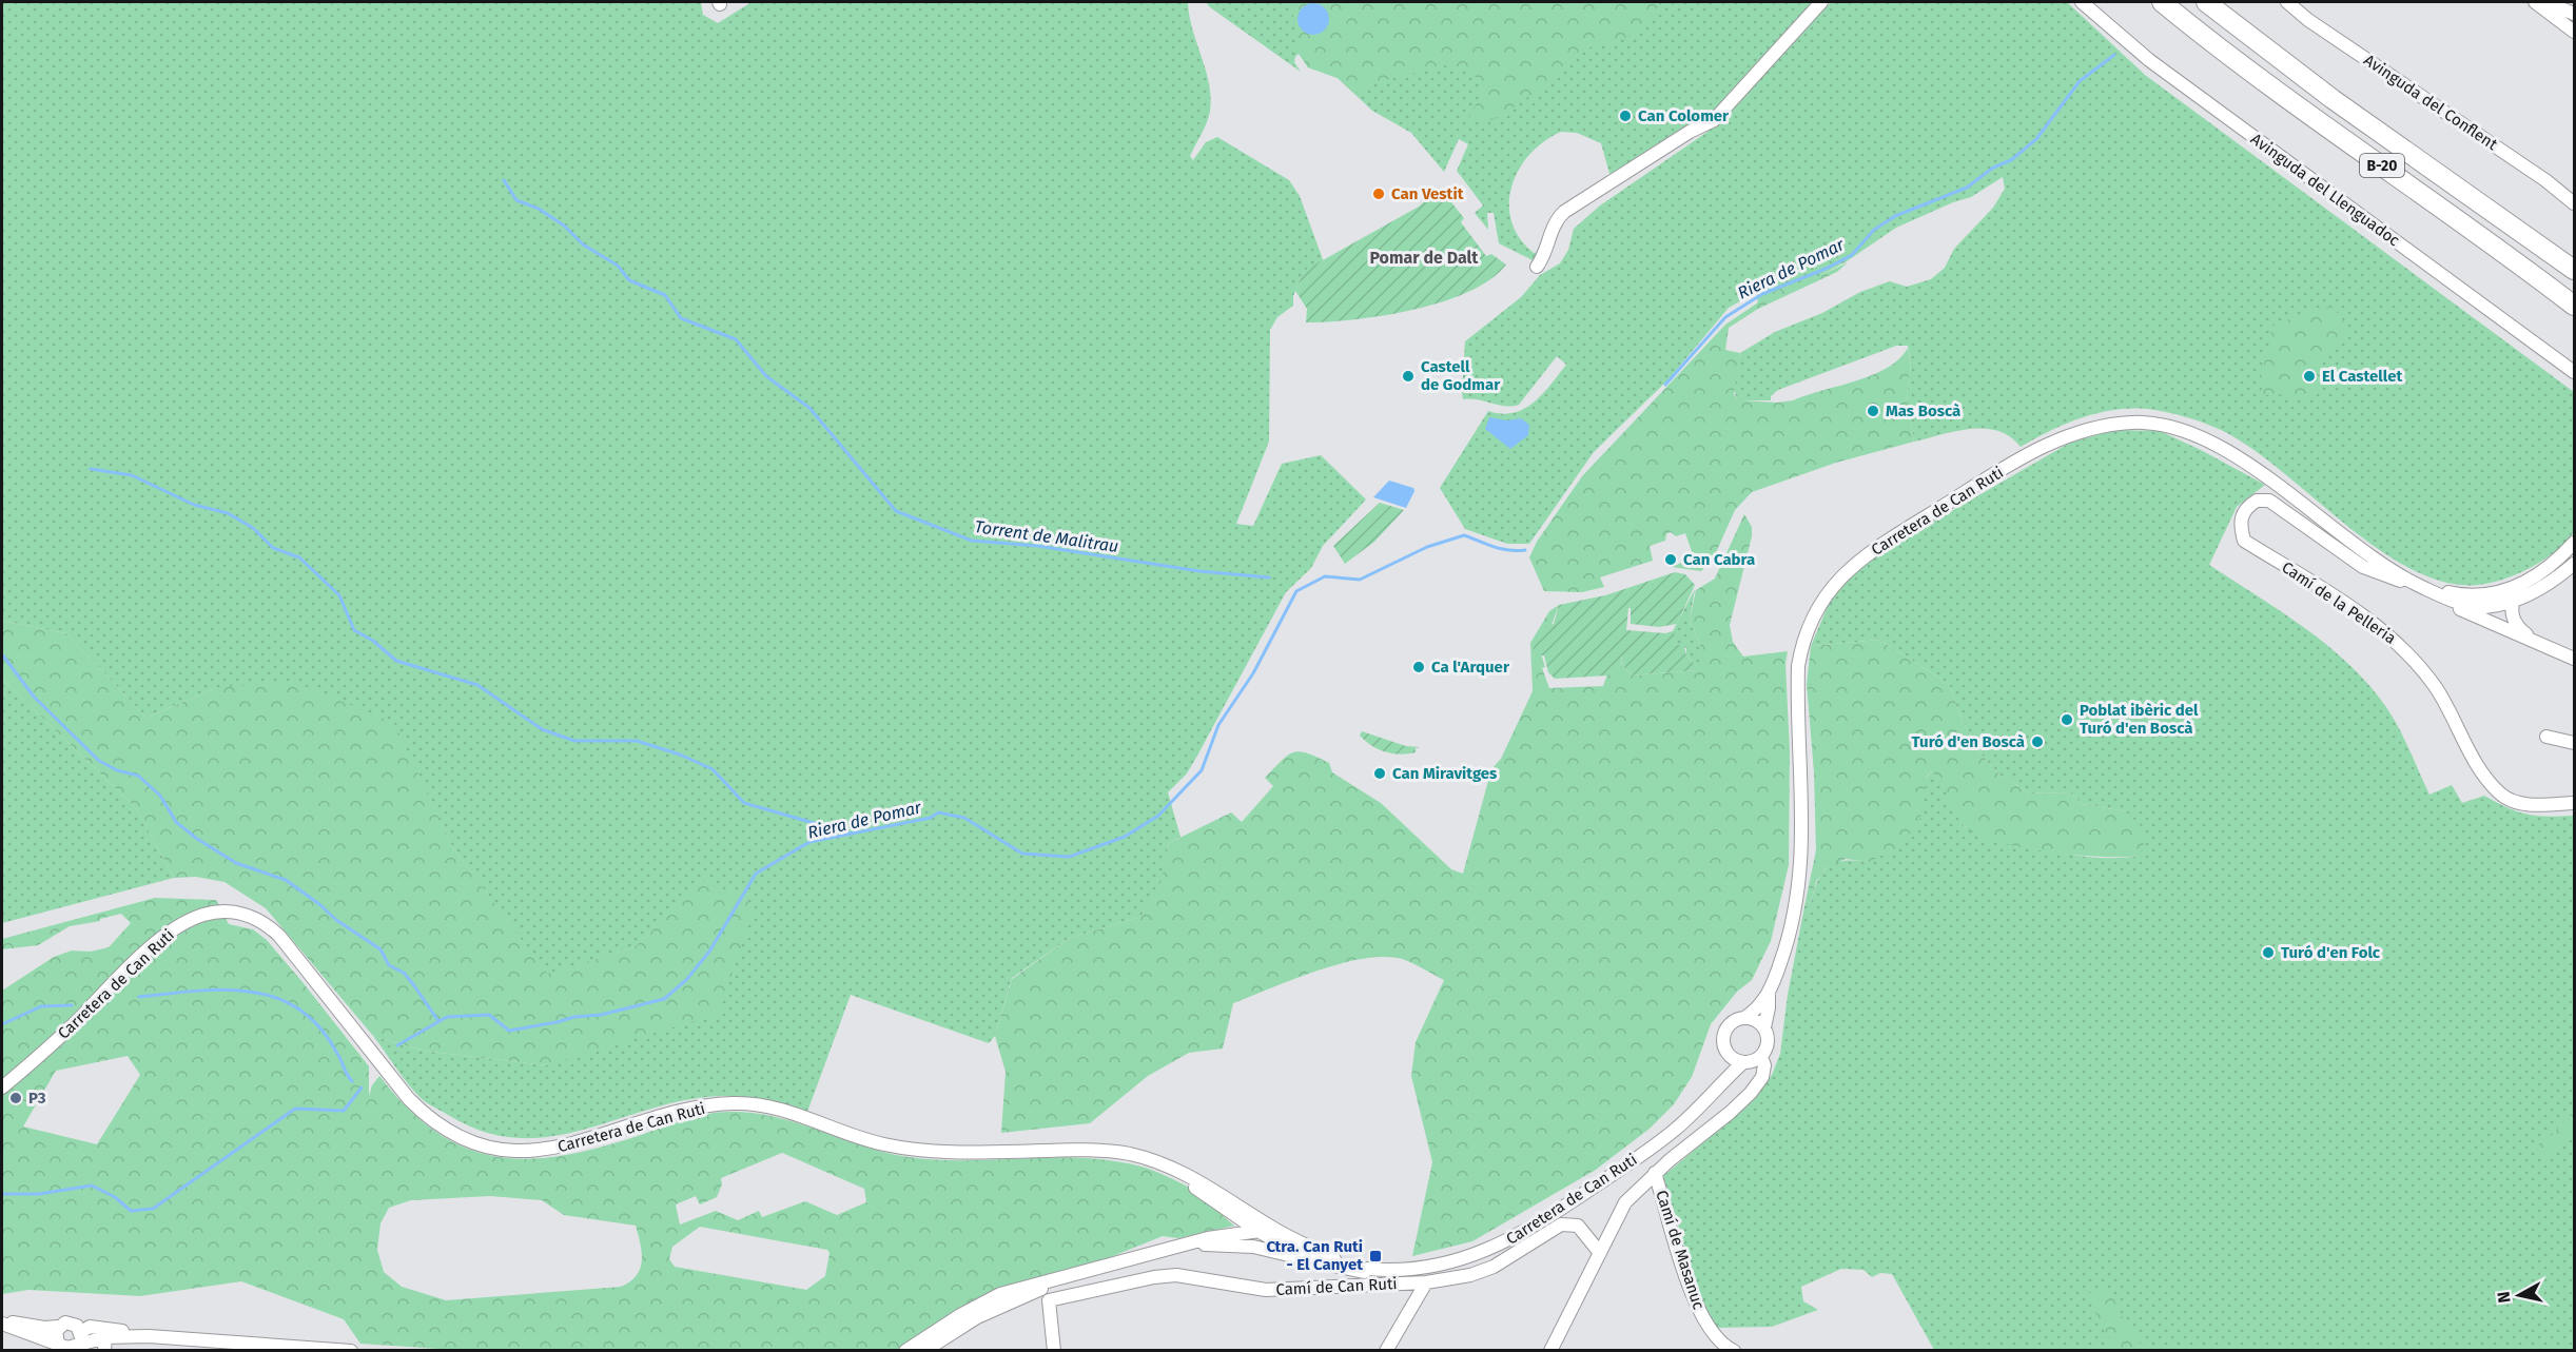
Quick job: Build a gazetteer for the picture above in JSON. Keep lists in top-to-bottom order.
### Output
{
  "streets": {
    "highway": ["B-20"],
    "street": [
      "Avinguda del Conflent",
      "Avinguda del Llenguadoc",
      "Carretera de Can Ruti",
      "Camí de la Pelleria",
      "Camí de Masanuc",
      "Camí de Can Ruti"
    ]
  },
  "crossings": [
    ["Carretera de Can Ruti", "Camí de la Pelleria"],
    ["Carretera de Can Ruti", "Camí de Can Ruti"]
  ],
  "districts": ["Pomar de Dalt"],
  "water": ["Riera de Pomar", "Torrent de Malitrau"],
  "places": {
    "other": [
      "Can Colomer",
      "Can Vestit",
      "Castell de Godmar",
      "El Castellet",
      "Mas Boscà",
      "Can Cabra",
      "Ca l'Arquer",
      "Poblat ibèric del Turó d'en Boscà",
      "Turó d'en Boscà",
      "Can Miravitges",
      "Turó d'en Folc",
      "P3"
    ],
    "transit": ["Ctra. Can Ruti - El Canyet"]
  },
  "north": "left"
}
